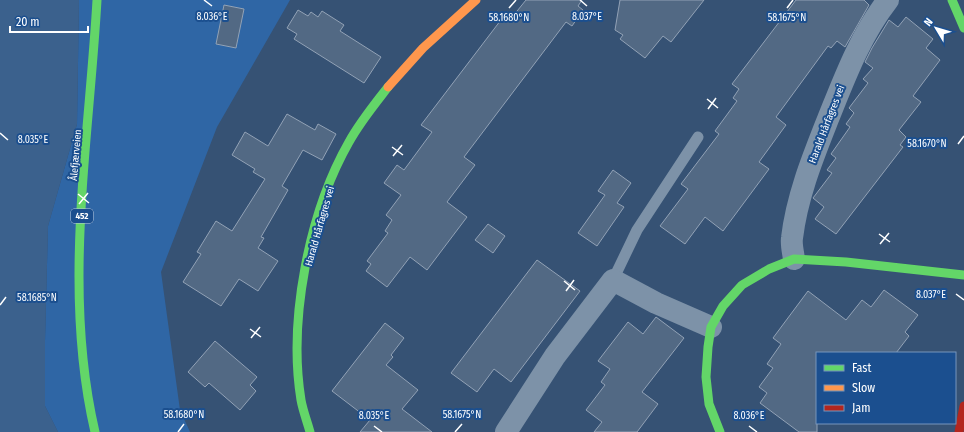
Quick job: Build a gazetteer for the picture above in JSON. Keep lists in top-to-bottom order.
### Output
{
  "streets": {
    "street": ["Harald Hårfagres vei", "Ålefjærveien", "452"]
  },
  "legend": ["Fast", "Slow", "Jam"],
  "scale_bar": "20 m",
  "north": "top left",
  "coordinates": [
    "8.036°E",
    "8.037°E",
    "58.1680°N",
    "58.1675°N",
    "8.035°E",
    "58.1670°N",
    "58.1685°N"
  ]
}
